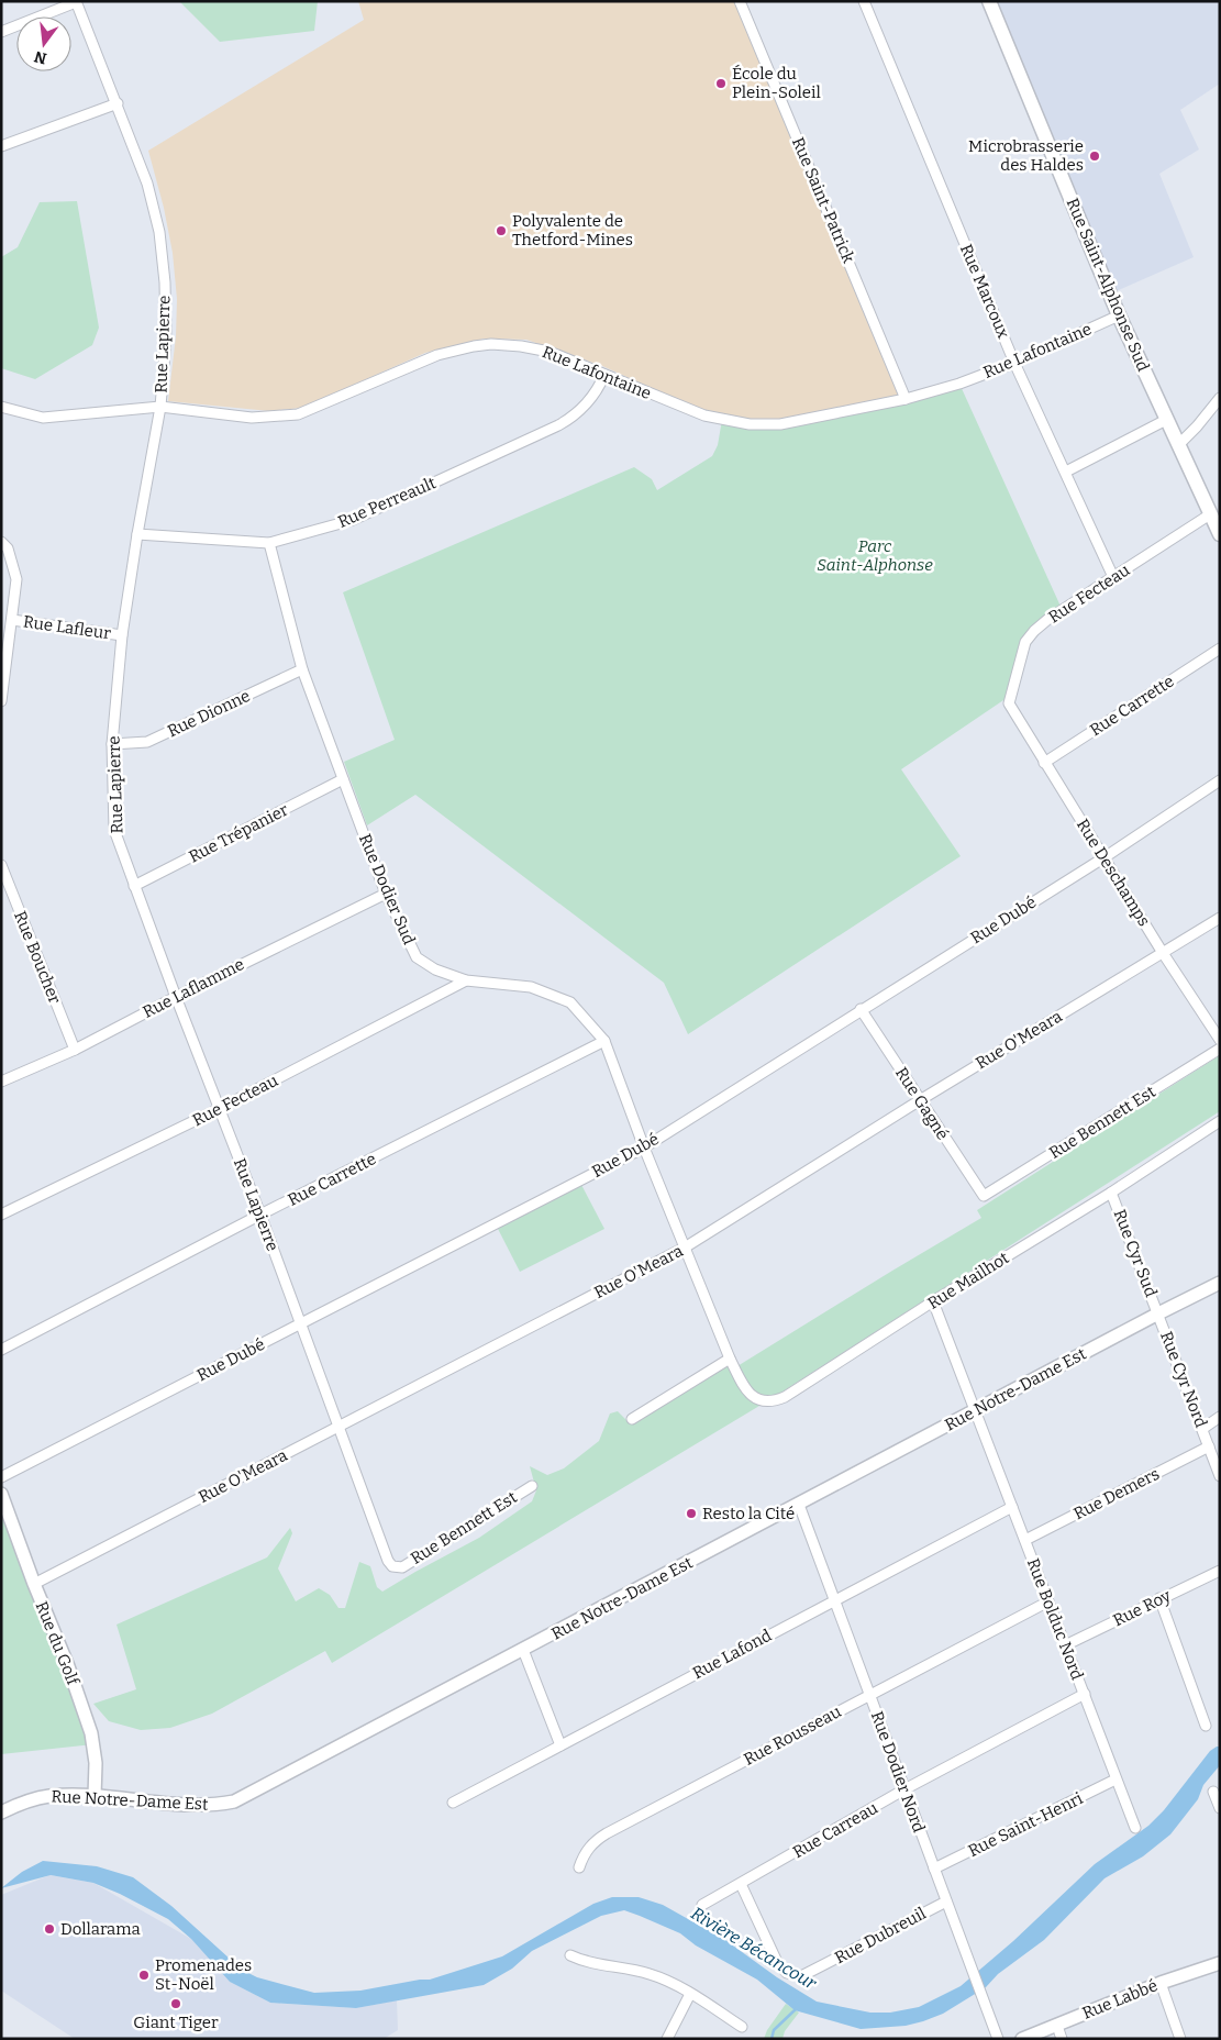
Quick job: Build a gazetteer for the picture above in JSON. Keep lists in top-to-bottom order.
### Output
{
  "streets": {
    "main road": ["Rue Saint-Alphonse Sud"],
    "street": [
      "Rue Saint-Patrick",
      "Rue Marcoux",
      "Rue Lapierre",
      "Rue Lafontaine",
      "Rue Perreault",
      "Rue Fecteau",
      "Rue Lafleur",
      "Rue Carrette",
      "Rue Dionne",
      "Rue Trépanier",
      "Rue Deschamps",
      "Rue Dodier Sud",
      "Rue Dubé",
      "Rue Boucher",
      "Rue Laflamme",
      "Rue O'Meara",
      "Rue Gagné",
      "Rue Bennett Est",
      "Rue Cyr Sud",
      "Rue Mailhot",
      "Rue Cyr Nord",
      "Rue Notre-Dame Est",
      "Rue Demers",
      "Rue Roy",
      "Rue Bolduc Nord",
      "Rue du Golf",
      "Rue Lafond",
      "Rue Rousseau",
      "Rue Dodier Nord",
      "Rue Saint-Henri",
      "Rue Carreau",
      "Rue Dubreuil",
      "Rue Labbé"
    ]
  },
  "crossings": [
    ["Rue Saint-Patrick", "Rue Lafontaine"],
    ["Rue Saint-Alphonse Sud", "Rue Lafontaine"],
    ["Rue Saint-Alphonse Sud", "Rue Fecteau"],
    ["Rue Marcoux", "Rue Lafontaine"],
    ["Rue Marcoux", "Rue Fecteau"],
    ["Rue Lapierre", "Rue Lafontaine"],
    ["Rue Lapierre", "Rue Perreault"],
    ["Rue Lapierre", "Rue Fecteau"],
    ["Rue Lapierre", "Rue Lafleur"],
    ["Rue Lapierre", "Rue Carrette"],
    ["Rue Lapierre", "Rue Dionne"],
    ["Rue Lapierre", "Rue Trépanier"],
    ["Rue Lapierre", "Rue Dubé"],
    ["Rue Lapierre", "Rue Laflamme"],
    ["Rue Lapierre", "Rue O'Meara"],
    ["Rue Lapierre", "Rue Bennett Est"],
    ["Rue Lafontaine", "Rue Perreault"],
    ["Rue Perreault", "Rue Dodier Sud"],
    ["Rue Fecteau", "Rue Deschamps"],
    ["Rue Fecteau", "Rue Dodier Sud"],
    ["Rue Carrette", "Rue Deschamps"],
    ["Rue Carrette", "Rue Dodier Sud"],
    ["Rue Dionne", "Rue Dodier Sud"],
    ["Rue Trépanier", "Rue Dodier Sud"],
    ["Rue Deschamps", "Rue Dubé"],
    ["Rue Deschamps", "Rue O'Meara"],
    ["Rue Dodier Sud", "Rue Dubé"],
    ["Rue Dodier Sud", "Rue Laflamme"],
    ["Rue Dodier Sud", "Rue O'Meara"],
    ["Rue Dodier Sud", "Rue Mailhot"],
    ["Rue Dubé", "Rue Gagné"],
    ["Rue Boucher", "Rue Laflamme"],
    ["Rue O'Meara", "Rue Gagné"],
    ["Rue O'Meara", "Rue du Golf"],
    ["Rue Gagné", "Rue Bennett Est"],
    ["Rue Cyr Sud", "Rue Mailhot"],
    ["Rue Cyr Sud", "Rue Cyr Nord"],
    ["Rue Cyr Sud", "Rue Notre-Dame Est"],
    ["Rue Mailhot", "Rue Bolduc Nord"],
    ["Rue Cyr Nord", "Rue Notre-Dame Est"],
    ["Rue Cyr Nord", "Rue Demers"],
    ["Rue Notre-Dame Est", "Rue Bolduc Nord"],
    ["Rue Notre-Dame Est", "Rue du Golf"],
    ["Rue Notre-Dame Est", "Rue Dodier Nord"],
    ["Rue Demers", "Rue Bolduc Nord"],
    ["Rue Roy", "Rue Bolduc Nord"],
    ["Rue Bolduc Nord", "Rue Lafond"],
    ["Rue Bolduc Nord", "Rue Rousseau"],
    ["Rue Bolduc Nord", "Rue Saint-Henri"],
    ["Rue Bolduc Nord", "Rue Carreau"],
    ["Rue Lafond", "Rue Dodier Nord"],
    ["Rue Rousseau", "Rue Dodier Nord"],
    ["Rue Dodier Nord", "Rue Saint-Henri"],
    ["Rue Dodier Nord", "Rue Carreau"],
    ["Rue Dodier Nord", "Rue Dubreuil"],
    ["Rue Carreau", "Rue Dubreuil"]
  ],
  "water": ["Rivière Bécancour"],
  "parks": ["Parc Saint-Alphonse"],
  "places": [
    "École du Plein-Soleil",
    "Microbrasserie des Haldes",
    "Polyvalente de Thetford-Mines",
    "Resto la Cité",
    "Dollarama",
    "Promenades St-Noël",
    "Giant Tiger"
  ],
  "north": "bottom"
}
